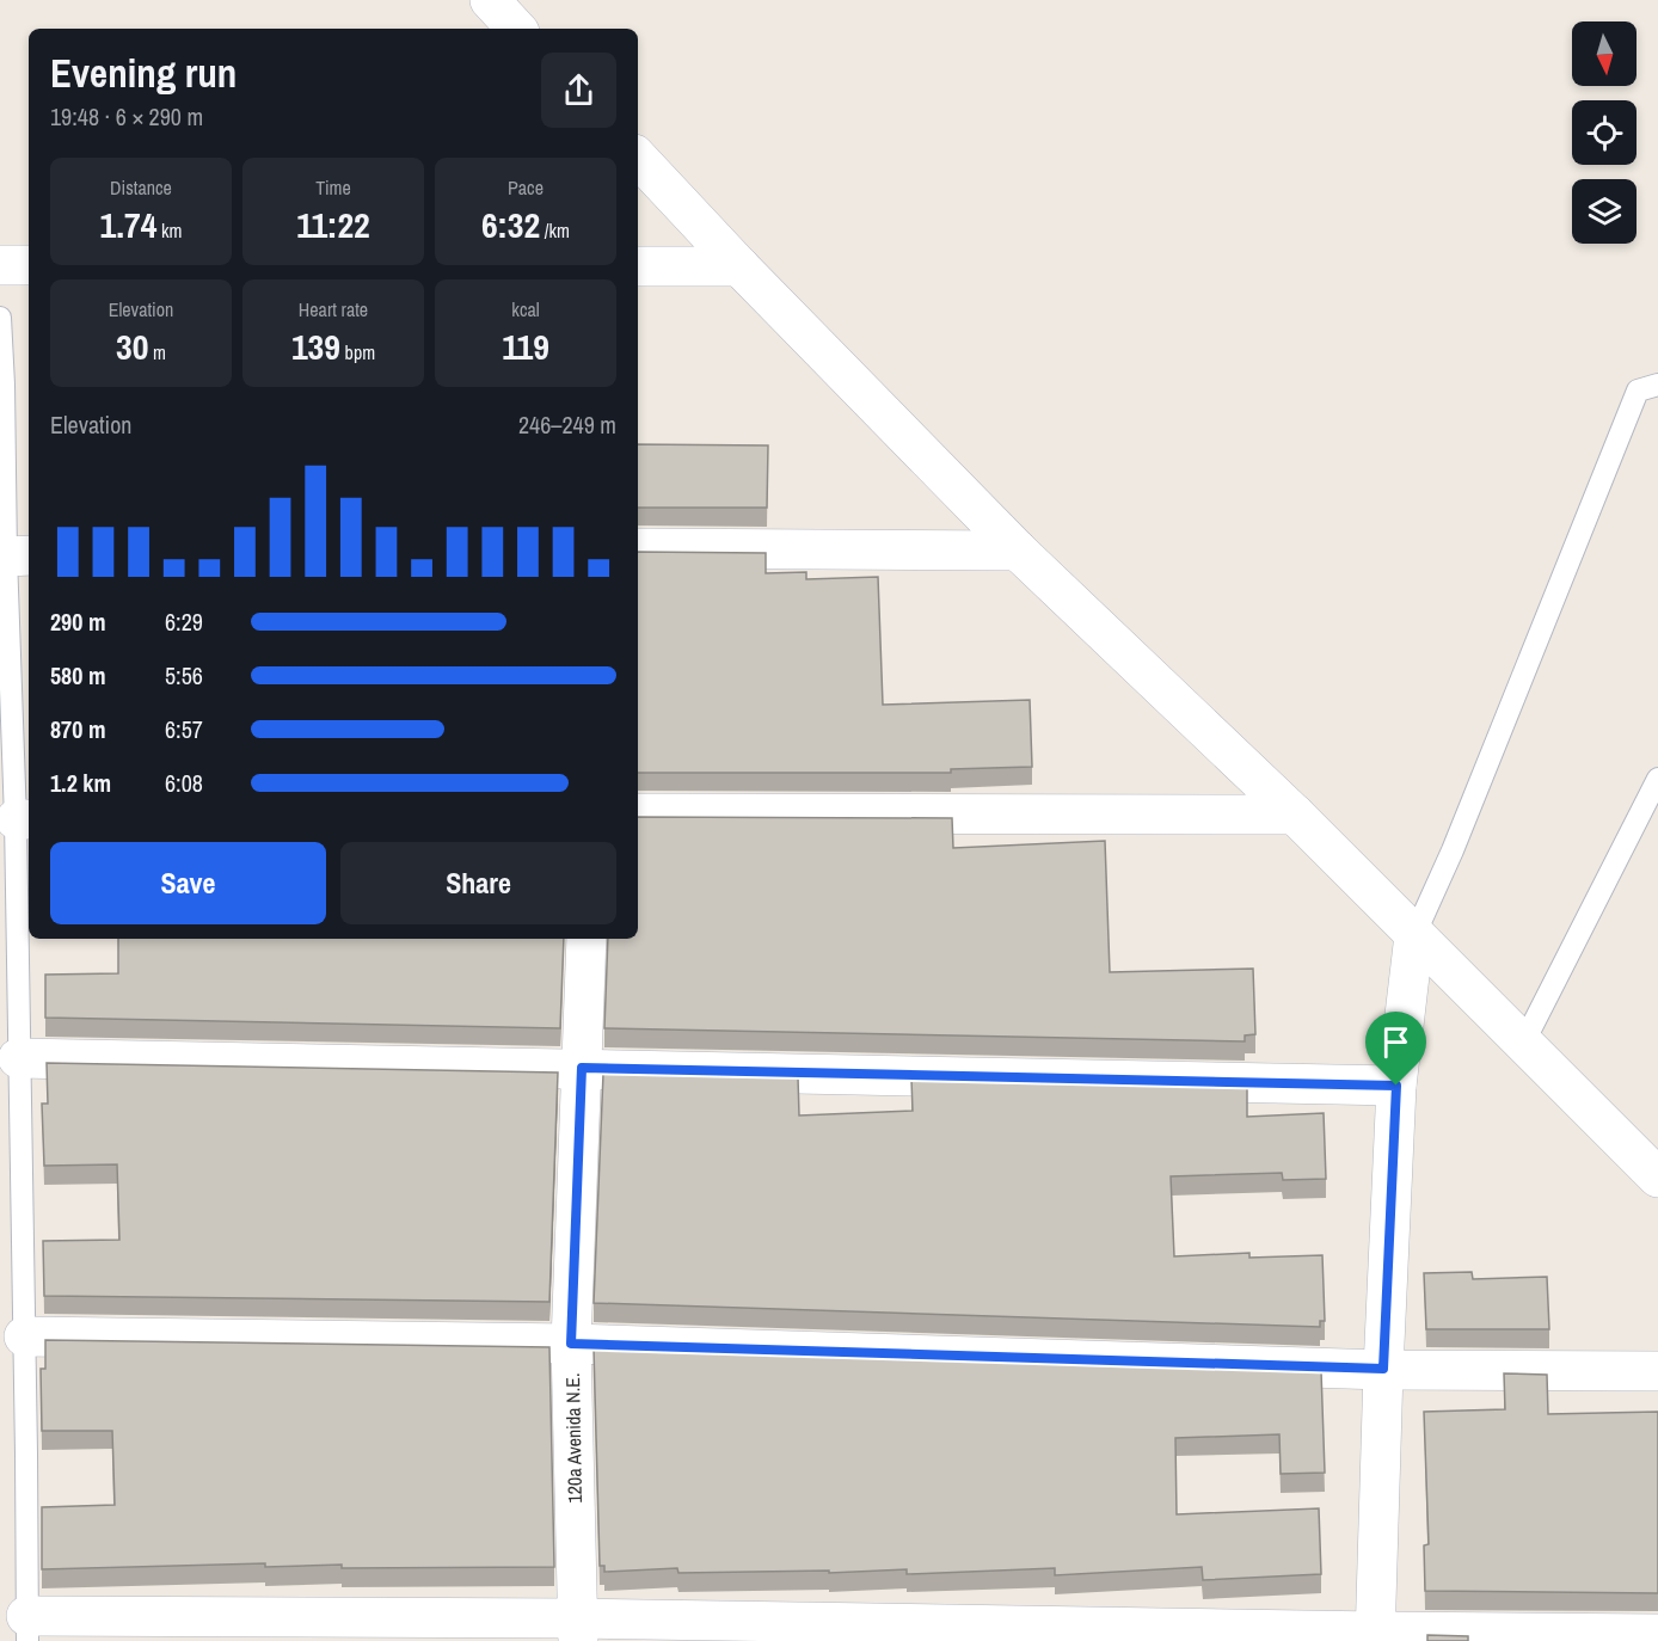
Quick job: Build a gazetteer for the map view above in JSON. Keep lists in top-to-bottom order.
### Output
{
  "streets": {
    "street": ["120a Avenida N.E."]
  },
  "north": "bottom",
  "page": {
    "heading": ["Evening run", "19:48 · 6 × 290 m"],
    "stats": [
      ["Distance", "1.74 km"],
      ["Time", "11:22"],
      ["Pace", "6:32 /km"],
      ["Elevation", "30 m"],
      ["Heart rate", "139 bpm"],
      ["kcal", "119"]
    ],
    "chart": ["Elevation", "246–249 m"],
    "list": [
      {
        "name": "290 m",
        "note": "6:29"
      },
      {
        "name": "580 m",
        "note": "5:56"
      },
      {
        "name": "870 m",
        "note": "6:57"
      },
      {
        "name": "1.2 km",
        "note": "6:08"
      }
    ],
    "buttons": ["Save", "Share"]
  }
}
